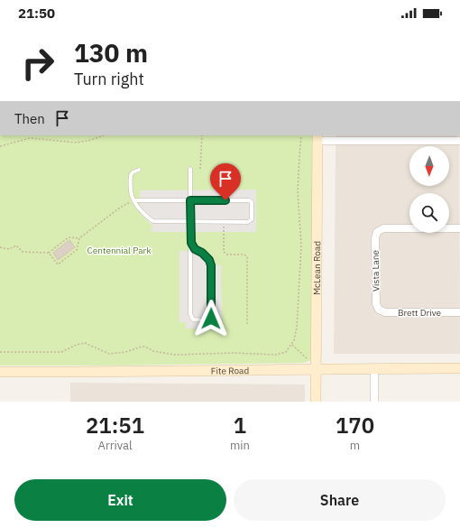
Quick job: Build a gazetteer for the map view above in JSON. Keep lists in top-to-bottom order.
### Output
{
  "streets": {
    "street": [
      "McLean Road",
      "Vista Lane",
      "Brett Drive",
      "Fite Road"
    ]
  },
  "crossings": [
    ["McLean Road", "Fite Road"],
    ["Vista Lane", "Brett Drive"]
  ],
  "parks": ["Centennial Park"],
  "north": "bottom",
  "page": {
    "status": "21:50",
    "turn": ["130 m", "Turn right"],
    "then": "Then",
    "eta": [
      "21:51",
      "Arrival",
      "1",
      "min",
      "170",
      "m"
    ],
    "buttons": ["Exit", "Share"]
  }
}
